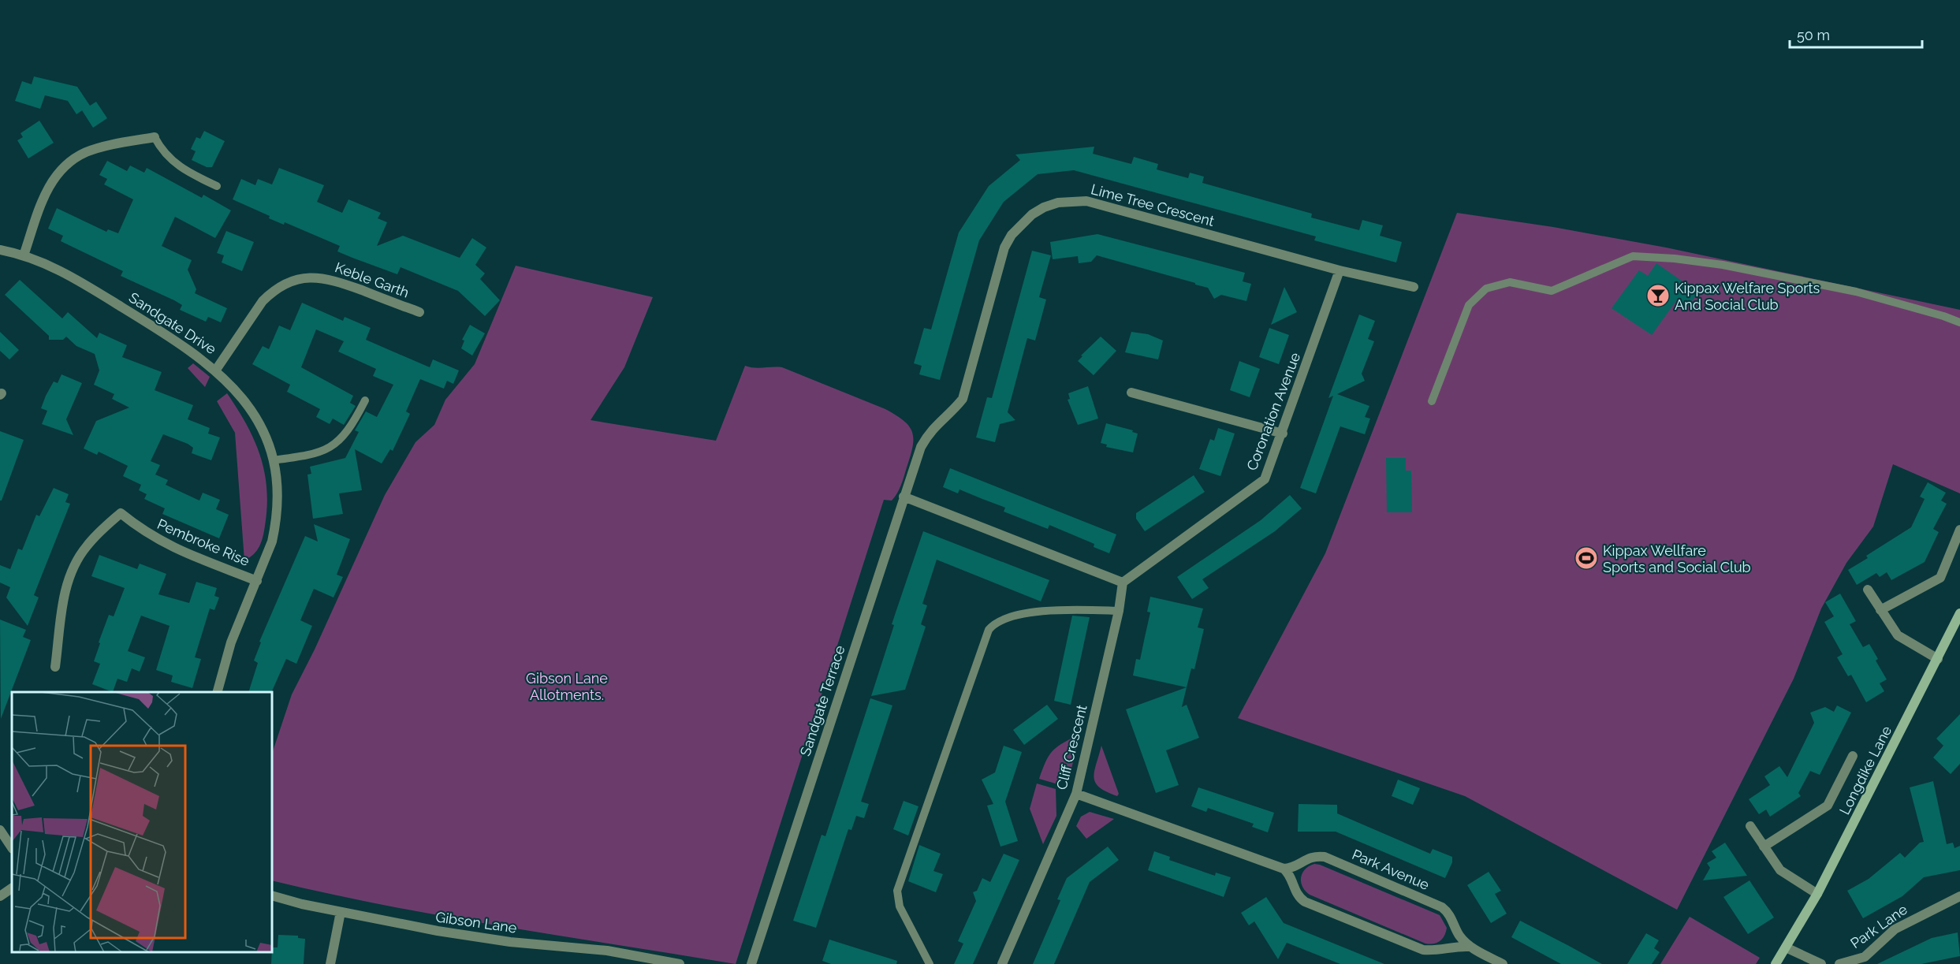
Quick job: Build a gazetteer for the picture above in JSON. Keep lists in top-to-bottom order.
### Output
{
  "streets": {
    "main road": ["Longdike Lane"],
    "street": [
      "Lime Tree Crescent",
      "Keble Garth",
      "Sandgate Drive",
      "Coronation Avenue",
      "Pembroke Rise",
      "Sandgate Terrace",
      "Cliff Crescent",
      "Park Avenue",
      "Gibson Lane",
      "Park Lane"
    ]
  },
  "crossings": [
    ["Lime Tree Crescent", "Coronation Avenue"],
    ["Lime Tree Crescent", "Sandgate Terrace"],
    ["Keble Garth", "Sandgate Drive"],
    ["Sandgate Drive", "Pembroke Rise"],
    ["Coronation Avenue", "Cliff Crescent"]
  ],
  "parks": ["Gibson Lane Allotments."],
  "places": {
    "bar": ["Kippax Welfare Sports And Social Club"],
    "sports": ["Kippax Wellfare Sports and Social Club"]
  },
  "scale_bar": "50 m"
}
